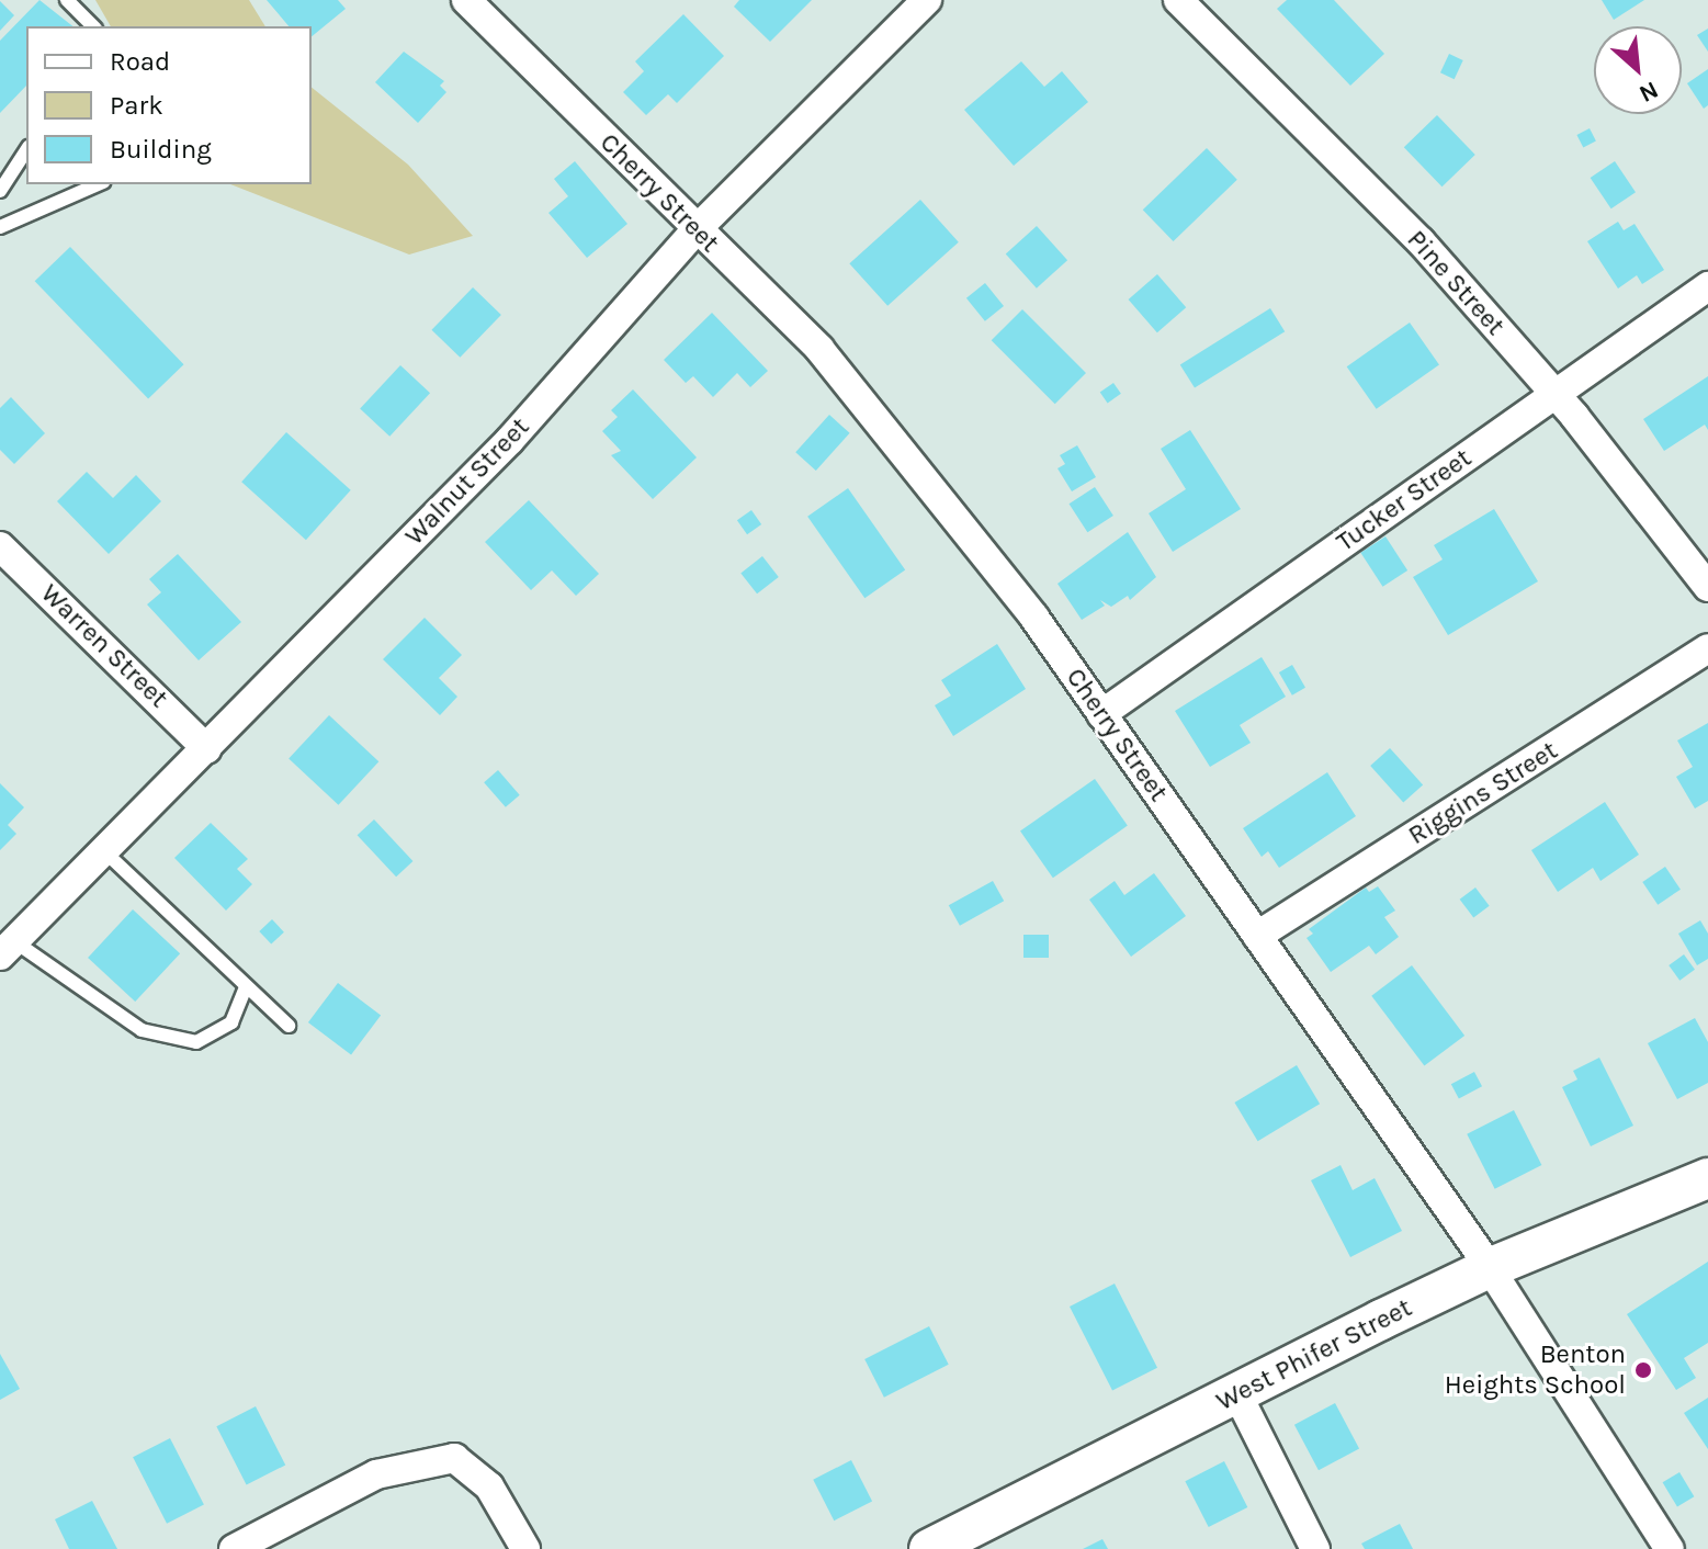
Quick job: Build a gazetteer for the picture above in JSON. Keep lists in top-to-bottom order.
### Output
{
  "streets": {
    "street": [
      "Cherry Street",
      "Pine Street",
      "Walnut Street",
      "Tucker Street",
      "Warren Street",
      "Riggins Street",
      "West Phifer Street"
    ]
  },
  "crossings": [
    ["Cherry Street", "Walnut Street"],
    ["Cherry Street", "Tucker Street"],
    ["Cherry Street", "Riggins Street"],
    ["Cherry Street", "West Phifer Street"],
    ["Pine Street", "Tucker Street"],
    ["Walnut Street", "Warren Street"]
  ],
  "places": ["Benton Heights School"],
  "legend": ["Road", "Park", "Building"],
  "north": "bottom right"
}
